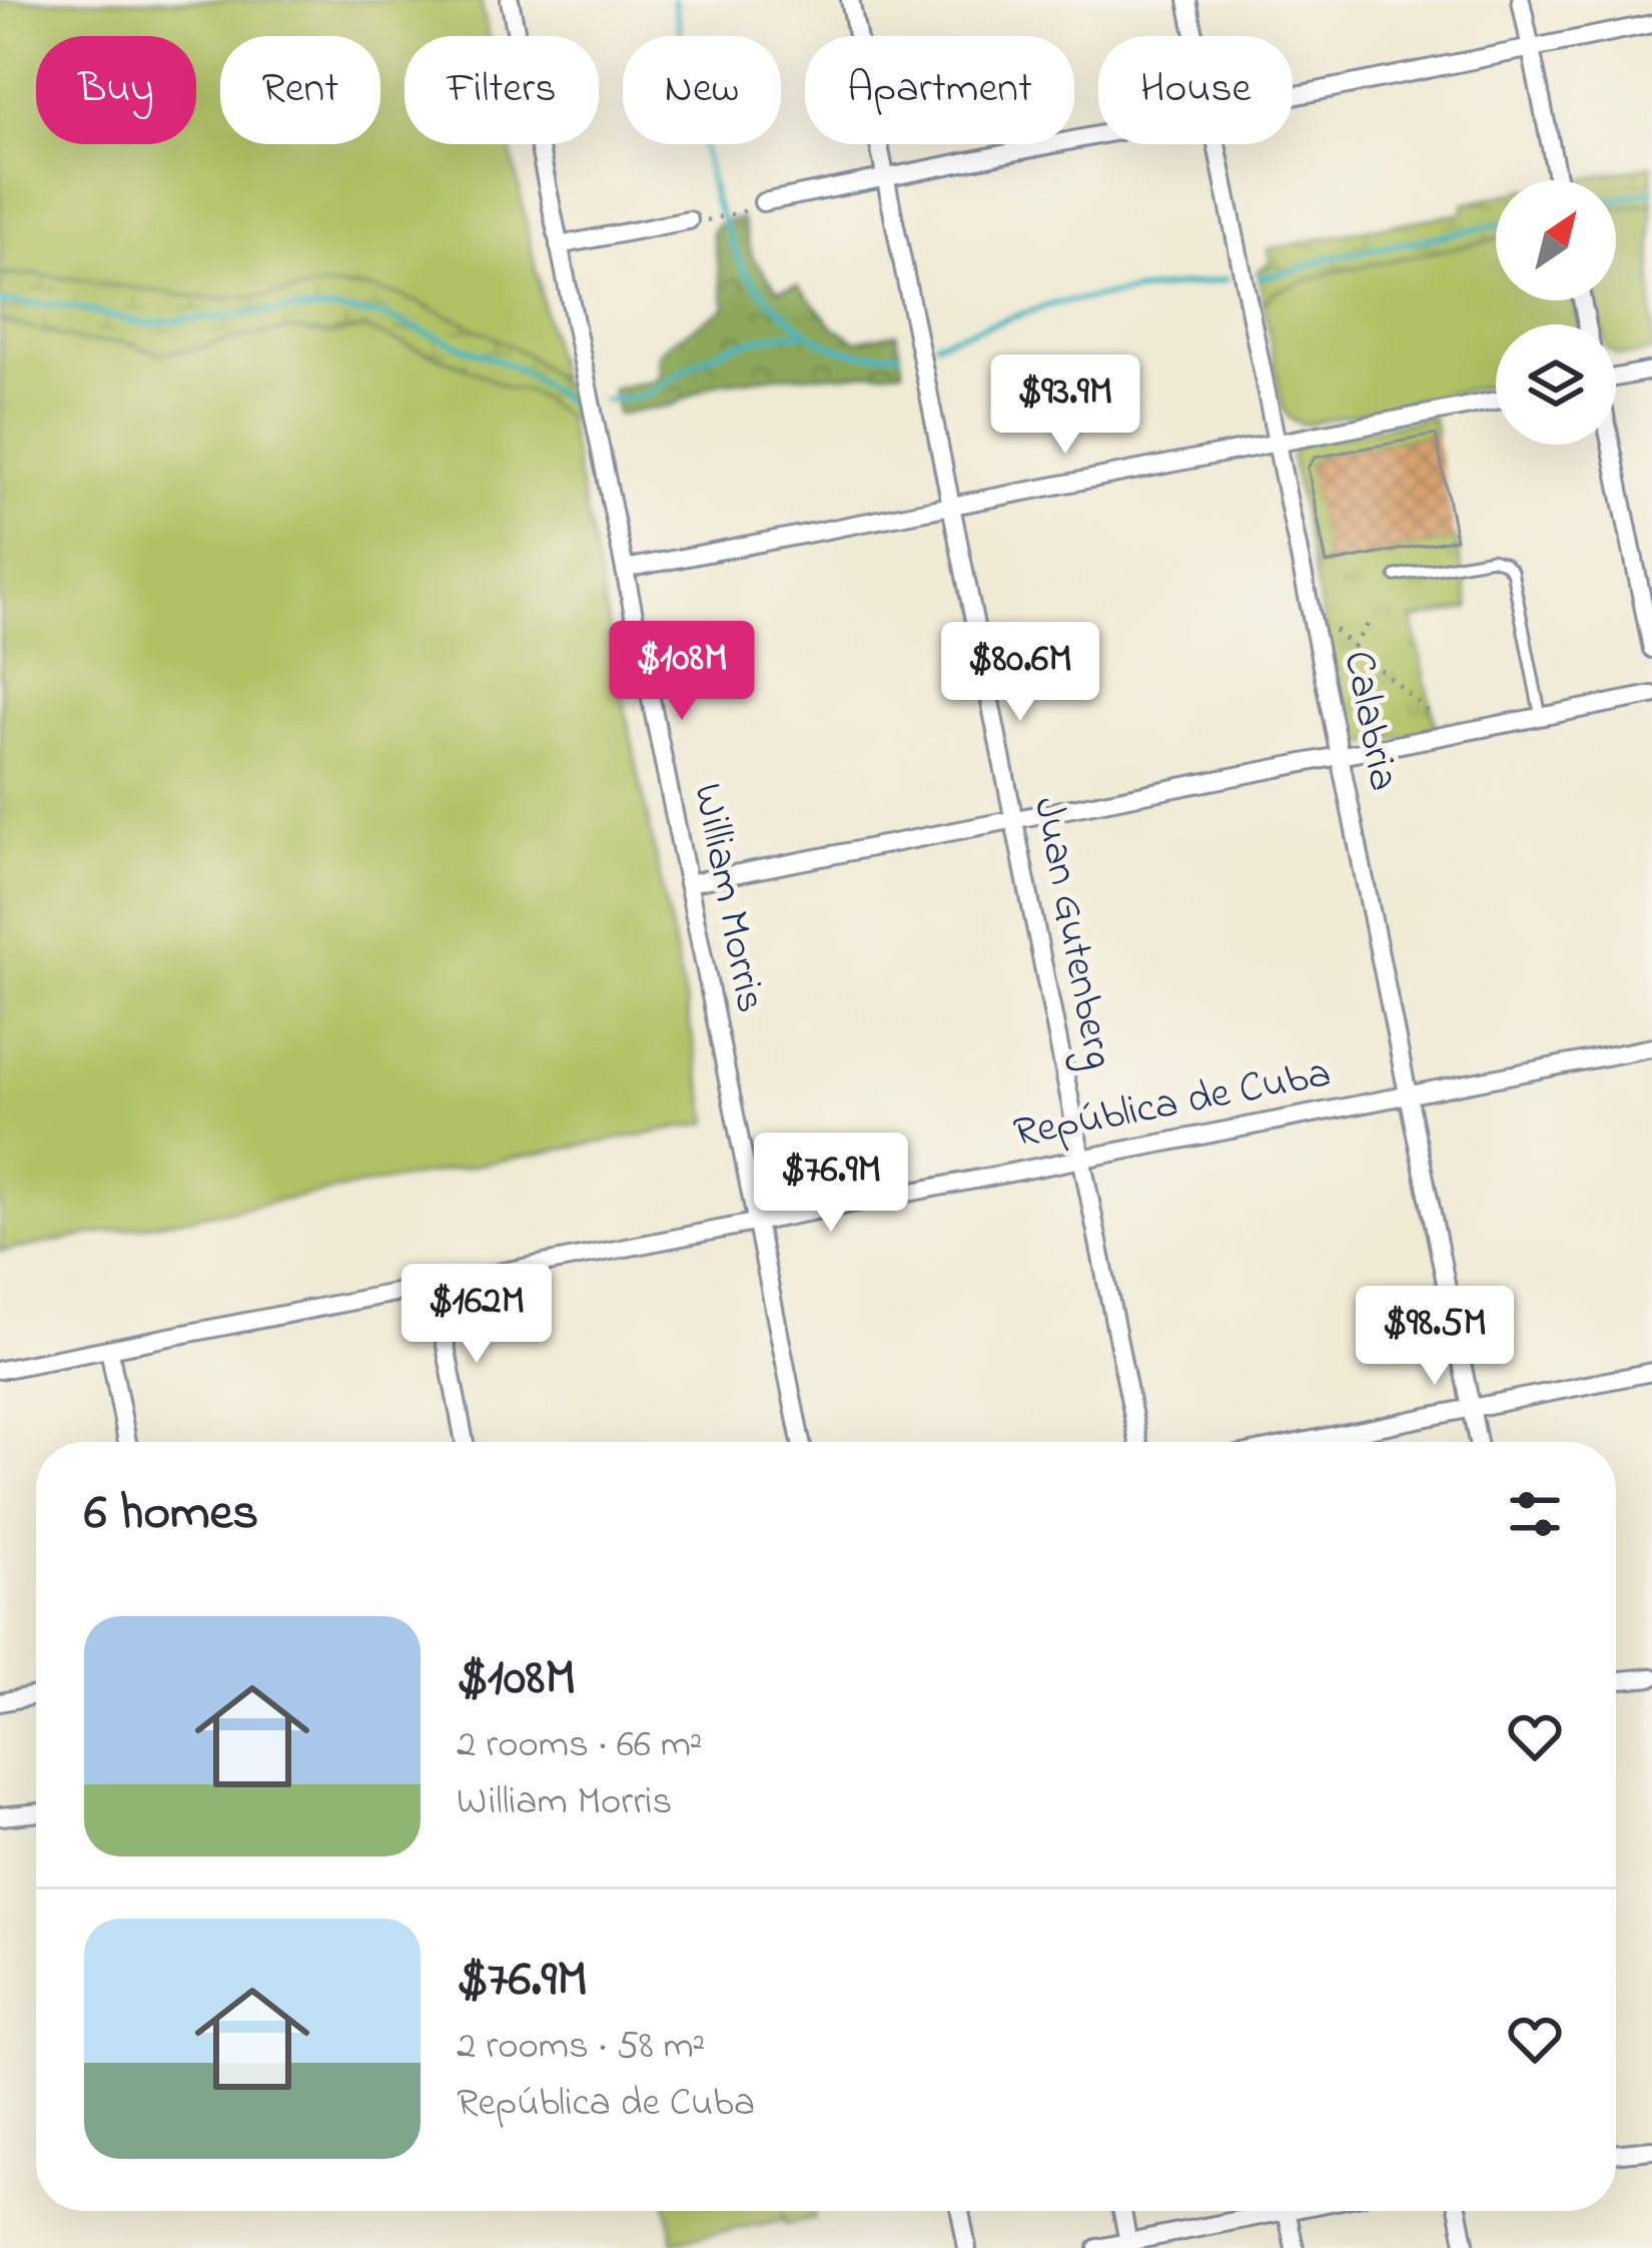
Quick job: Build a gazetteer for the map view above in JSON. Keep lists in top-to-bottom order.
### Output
{
  "streets": {
    "street": [
      "Calabria",
      "William Morris",
      "Juan Gutenberg",
      "República de Cuba"
    ]
  },
  "crossings": [
    ["Calabria", "República de Cuba"],
    ["William Morris", "República de Cuba"],
    ["Juan Gutenberg", "República de Cuba"]
  ],
  "north": "top right",
  "page": {
    "chip": [
      "Buy",
      "Rent",
      "Filters",
      "New",
      "Apartment",
      "House"
    ],
    "price": [
      "$93.9M",
      "$108M",
      "$80.6M",
      "$76.9M",
      "$162M",
      "$98.5M"
    ],
    "heading": "6 homes",
    "list": [
      {
        "name": "$108M",
        "note": "2 rooms · 66 m² · William Morris"
      },
      {
        "name": "$76.9M",
        "note": "2 rooms · 58 m² · República de Cuba"
      }
    ]
  }
}
